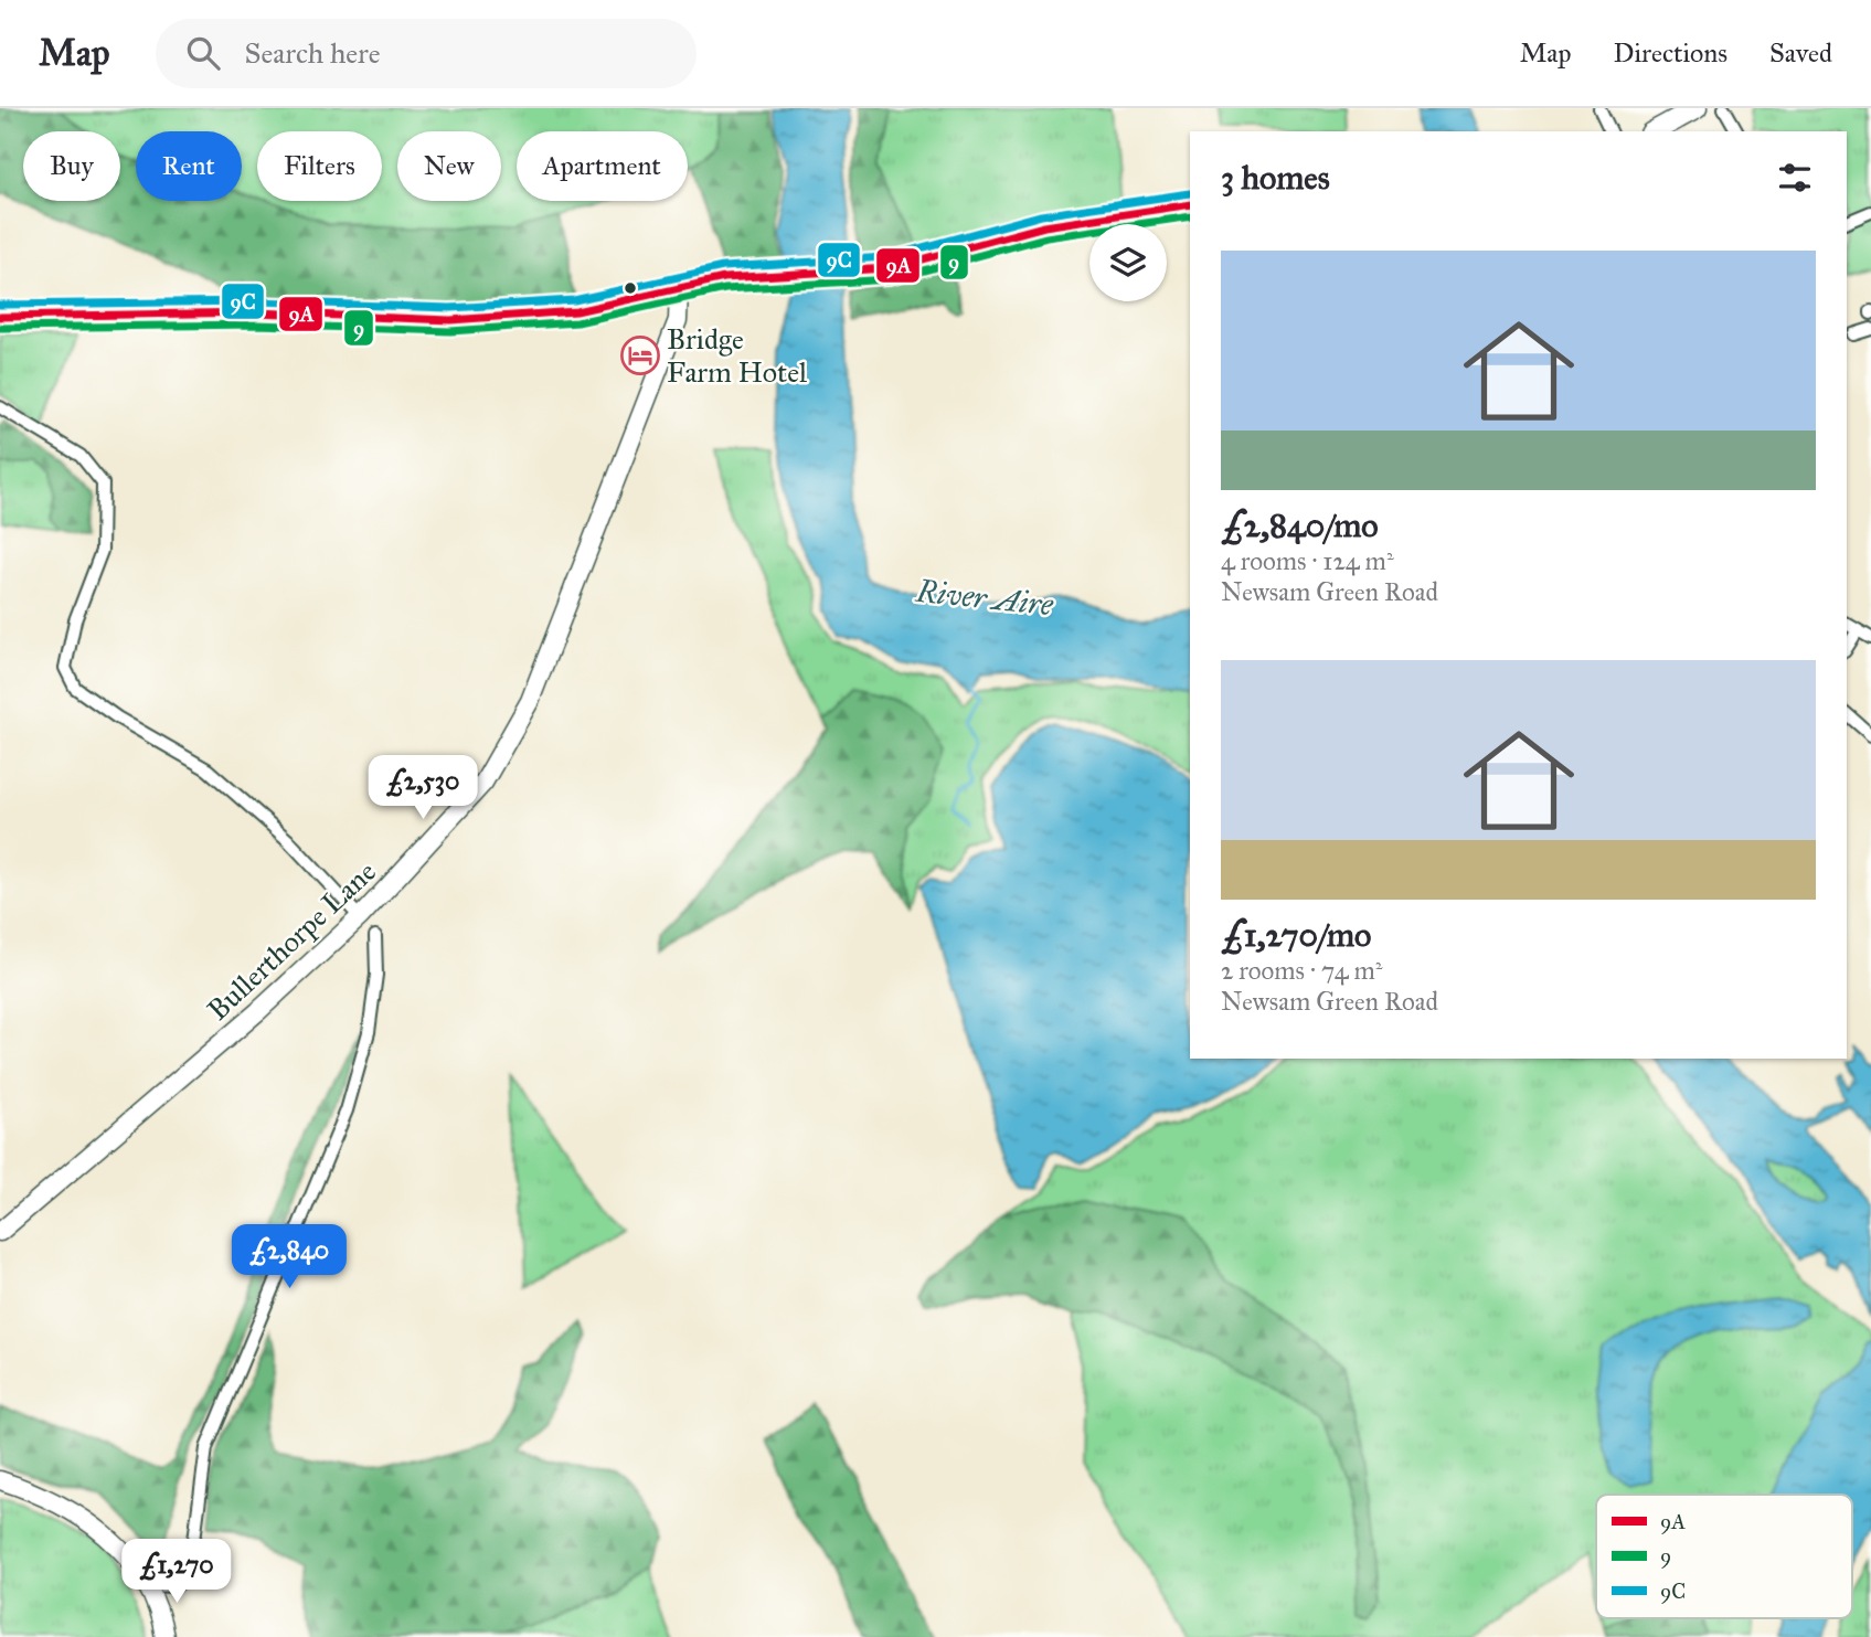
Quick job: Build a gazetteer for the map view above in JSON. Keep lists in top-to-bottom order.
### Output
{
  "streets": {
    "street": ["Bullerthorpe Lane"]
  },
  "water": ["River Aire"],
  "places": {
    "hotel": ["Bridge Farm Hotel"]
  },
  "lines": ["transit line 9C", "transit line 9A", "transit line 9"],
  "legend": ["9A", "9", "9C"],
  "page": {
    "header": "Map",
    "search": "Search here",
    "nav": ["Map", "Directions", "Saved"],
    "chip": [
      "Buy",
      "Rent",
      "Filters",
      "New",
      "Apartment"
    ],
    "heading": "3 homes",
    "list": [
      {
        "name": "£2,840/mo",
        "note": "4 rooms · 124 m² · Newsam Green Road"
      },
      {
        "name": "£1,270/mo",
        "note": "2 rooms · 74 m² · Newsam Green Road"
      }
    ],
    "price": ["£2,530", "£2,840", "£1,270"]
  }
}
